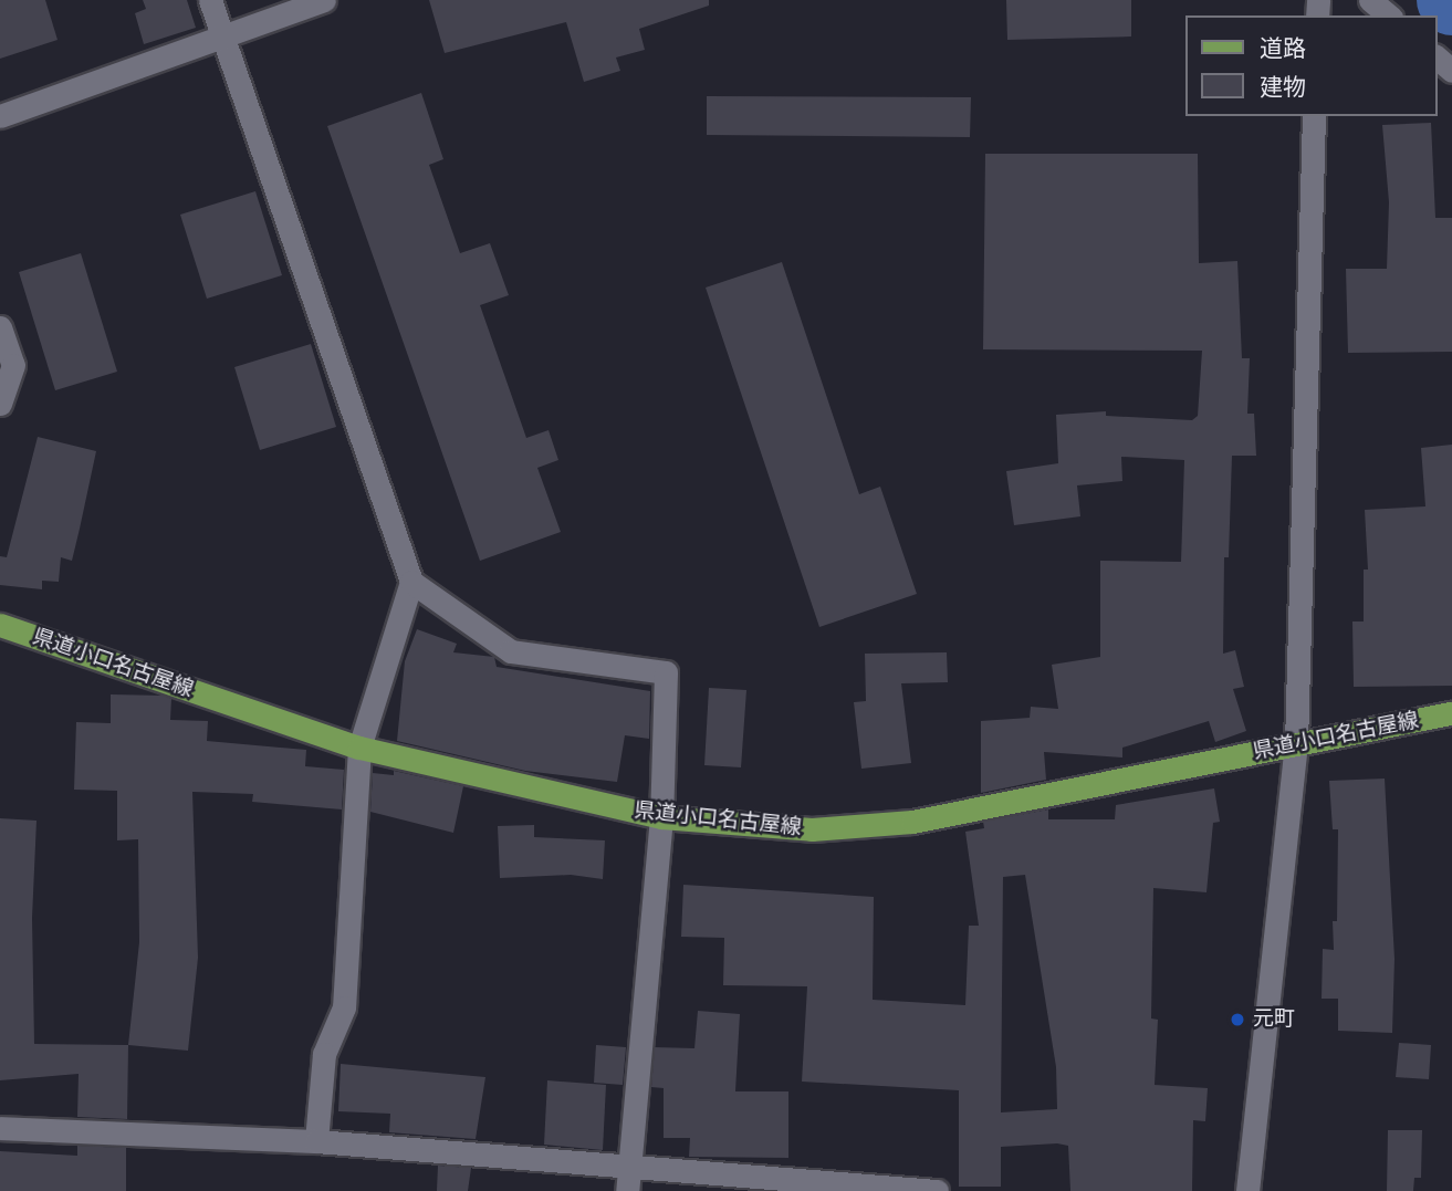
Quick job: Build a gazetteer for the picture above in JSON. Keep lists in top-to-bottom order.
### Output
{
  "streets": {
    "main road": ["県道小口名古屋線"]
  },
  "places": ["元町"],
  "legend": ["道路", "建物"]
}
